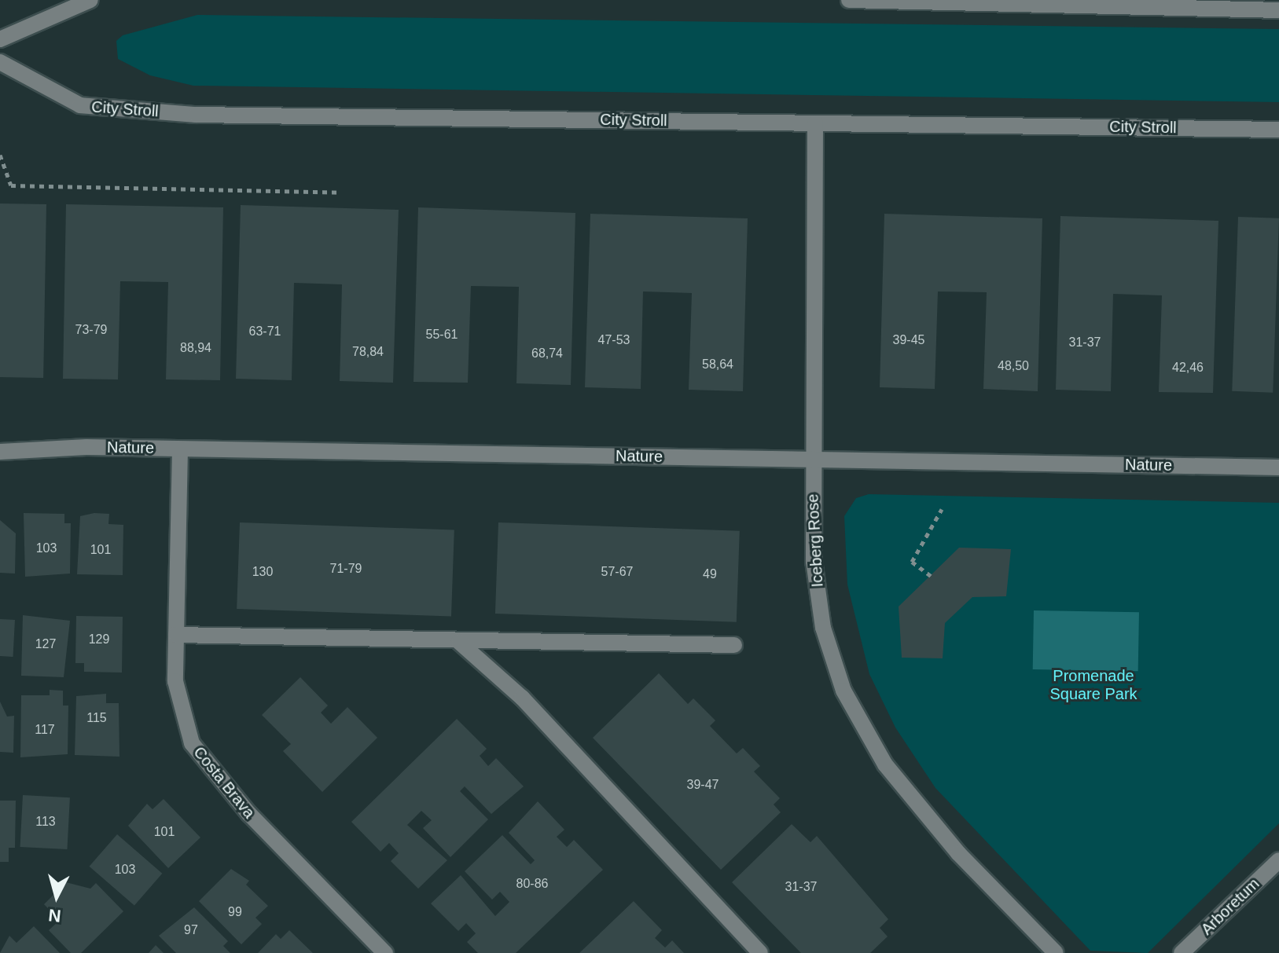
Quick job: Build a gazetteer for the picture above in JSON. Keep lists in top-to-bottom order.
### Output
{
  "streets": {
    "street": [
      "City Stroll",
      "Nature",
      "Iceberg Rose",
      "Costa Brava",
      "Arboretum"
    ]
  },
  "crossings": [
    ["City Stroll", "Iceberg Rose"],
    ["Nature", "Iceberg Rose"],
    ["Nature", "Costa Brava"]
  ],
  "parks": ["Promenade Square Park"],
  "house_numbers": [
    "73-79",
    "63-71",
    "55-61",
    "47-53",
    "39-45",
    "31-37",
    "88,94",
    "78,84",
    "68,74",
    "58,64",
    "48,50",
    "42,46",
    "103",
    "101",
    "71-79",
    "130",
    "57-67",
    "49",
    "129",
    "127",
    "115",
    "117",
    "39-47",
    "113",
    "101",
    "103",
    "80-86",
    "31-37",
    "99",
    "97"
  ],
  "north": "bottom"
}
